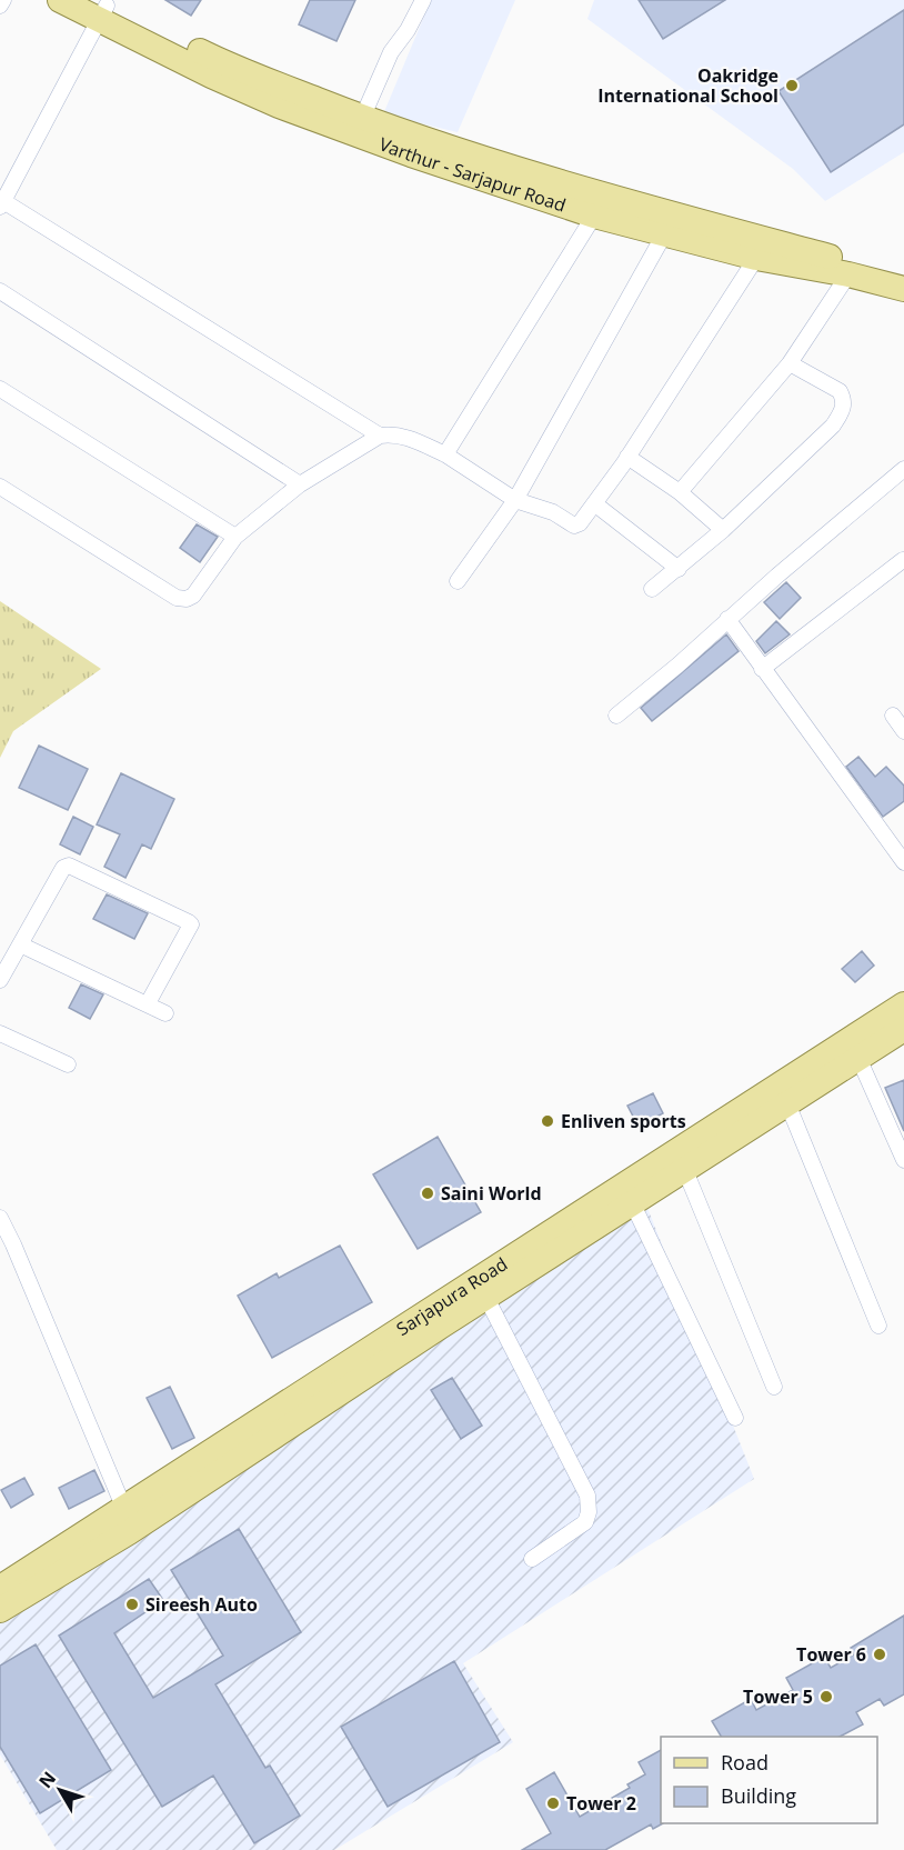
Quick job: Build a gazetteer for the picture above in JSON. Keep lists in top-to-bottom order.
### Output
{
  "streets": {
    "main road": ["Varthur - Sarjapur Road", "Sarjapura Road"]
  },
  "places": [
    "Oakridge International School",
    "Enliven sports",
    "Saini World",
    "Sireesh Auto",
    "Tower 6",
    "Tower 5",
    "Tower 2"
  ],
  "legend": ["Road", "Building"],
  "north": "top left"
}
